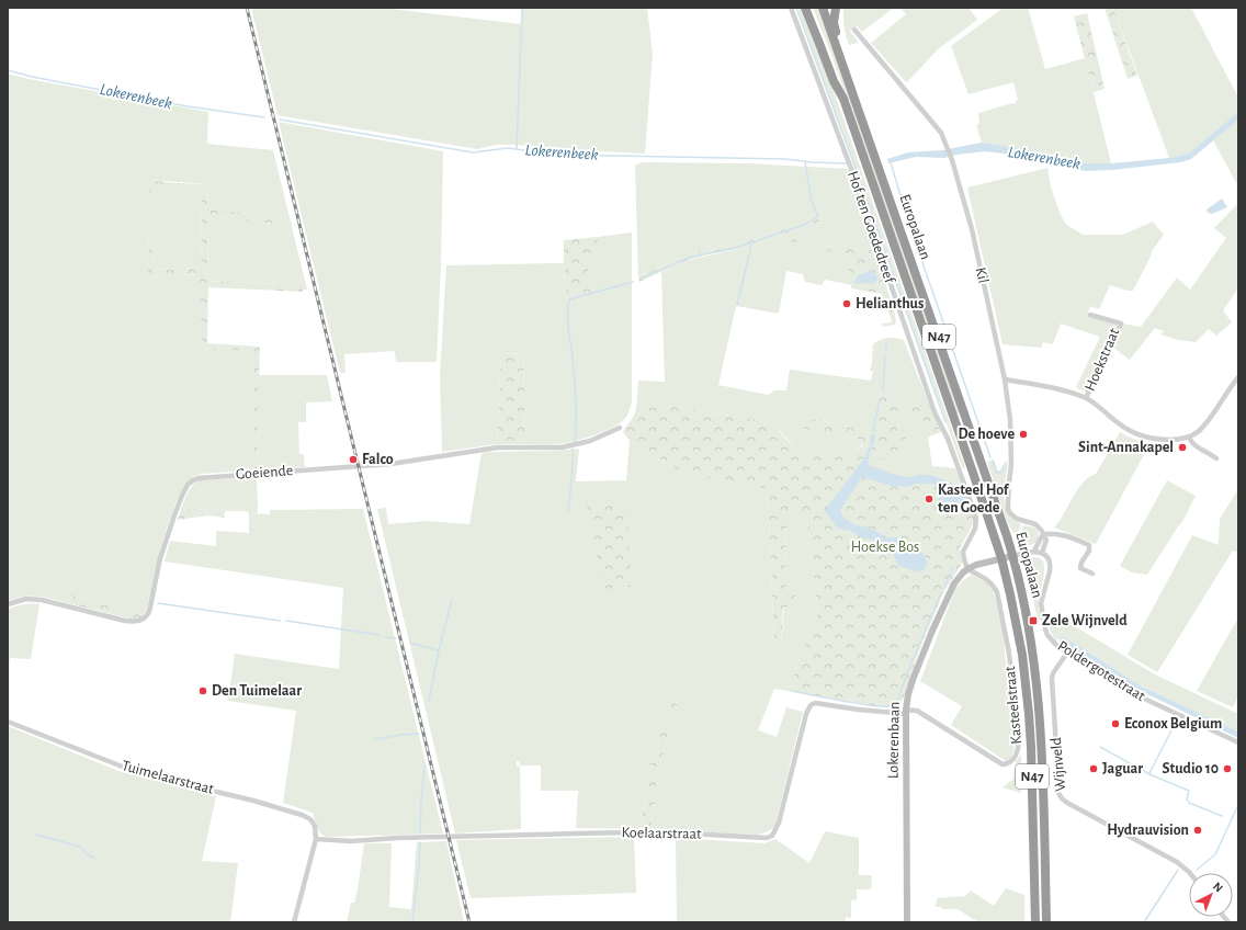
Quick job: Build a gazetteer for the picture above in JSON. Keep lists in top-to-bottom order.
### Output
{
  "streets": {
    "highway": ["Europalaan", "N47"],
    "street": [
      "Hof ten Goededreef",
      "Kil",
      "Hoekstraat",
      "Goeiende",
      "Poldergotestraat",
      "Kasteelstraat",
      "Lokerenbaan",
      "Wijnveld",
      "Tuimelaarstraat",
      "Koelaarstraat"
    ]
  },
  "crossings": [
    ["Hof ten Goededreef", "Kasteelstraat"],
    ["Hof ten Goededreef", "Lokerenbaan"],
    ["Europalaan", "Lokerenbaan"],
    ["Kil", "Hoekstraat"],
    ["Poldergotestraat", "Wijnveld"],
    ["Kasteelstraat", "Lokerenbaan"],
    ["Kasteelstraat", "Koelaarstraat"],
    ["Lokerenbaan", "Koelaarstraat"],
    ["Tuimelaarstraat", "Koelaarstraat"]
  ],
  "water": ["Lokerenbeek"],
  "parks": ["Hoekse Bos"],
  "places": {
    "other": [
      "Helianthus",
      "De hoeve",
      "Sint-Annakapel",
      "Falco",
      "Kasteel Hof ten Goede",
      "Den Tuimelaar",
      "Econox Belgium",
      "Jaguar",
      "Studio 10",
      "Hydrauvision"
    ],
    "transit": ["Zele Wijnveld"]
  },
  "north": "top right"
}
